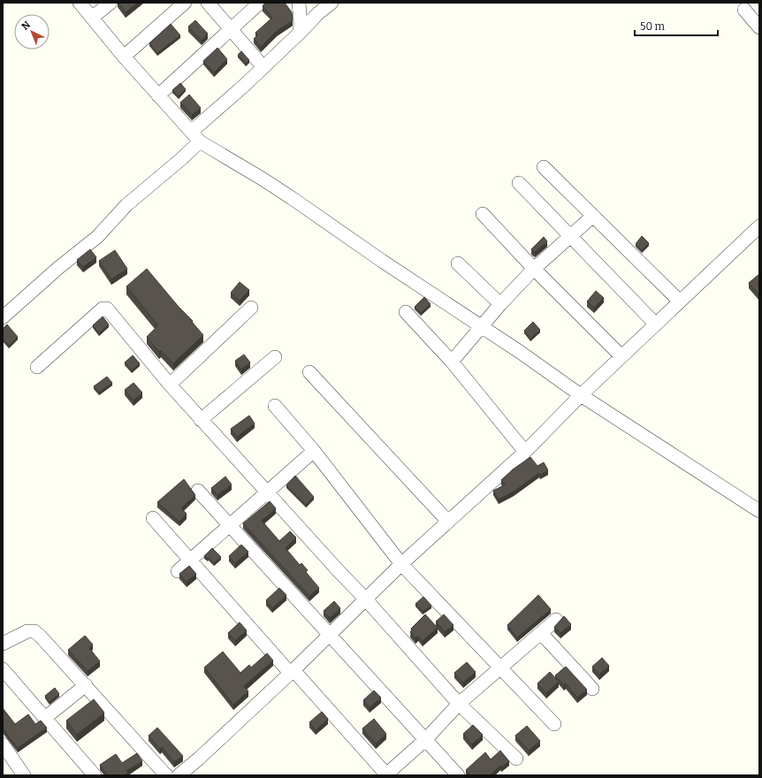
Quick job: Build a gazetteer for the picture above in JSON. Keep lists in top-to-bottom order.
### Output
{
  "scale_bar": "50 m",
  "north": "top left"
}
